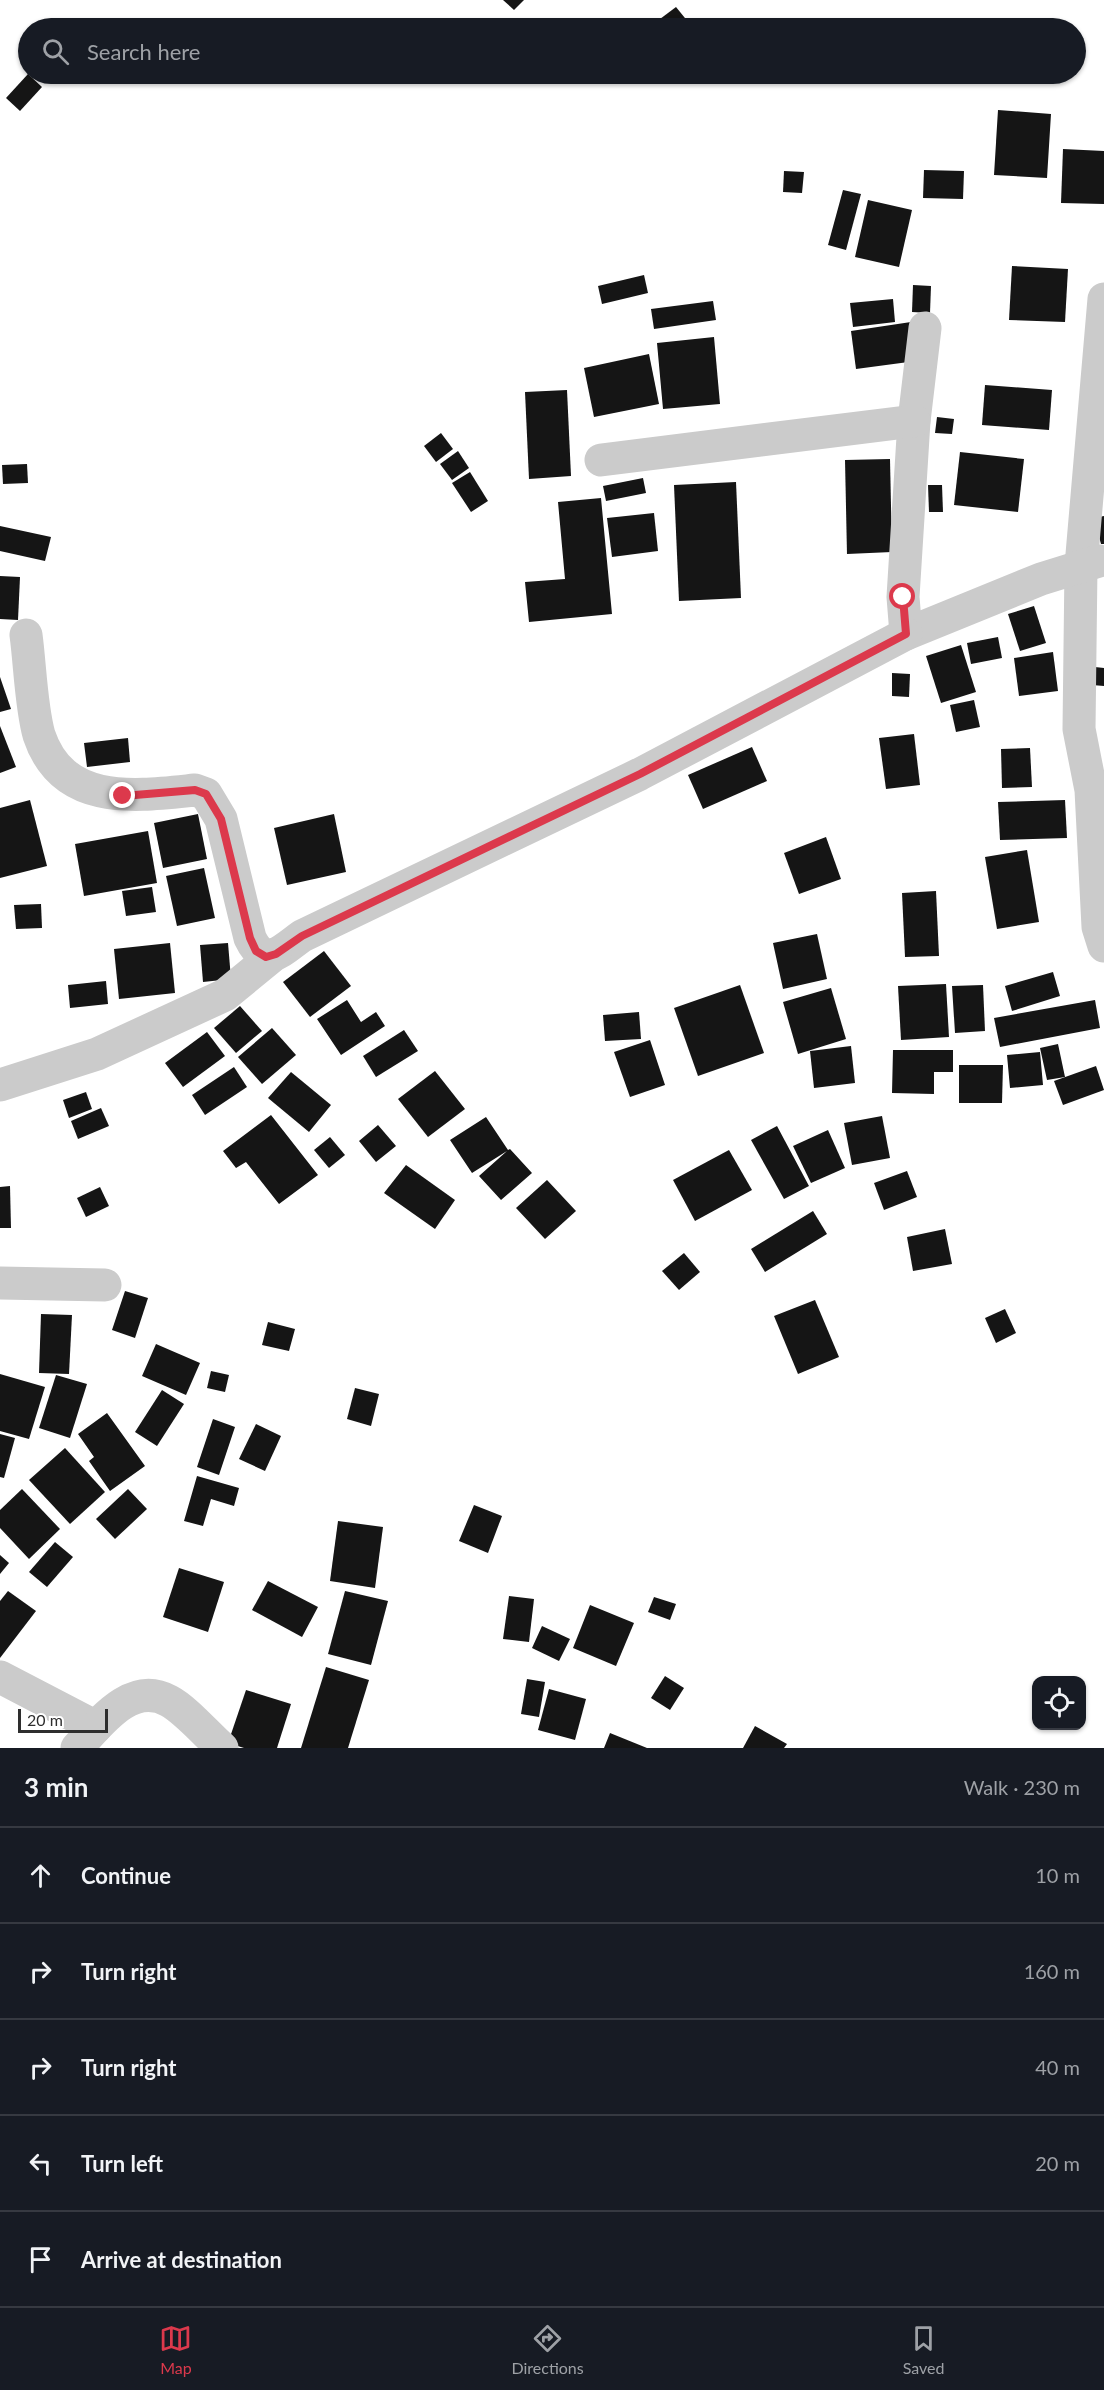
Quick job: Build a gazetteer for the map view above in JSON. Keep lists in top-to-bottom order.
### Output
{
  "scale_bar": "20 m",
  "page": {
    "search": "Search here",
    "scale": "20 m",
    "heading": ["3 min", "Walk · 230 m"],
    "list": [
      ["Continue", "10 m"],
      ["Turn right", "160 m"],
      ["Turn right", "40 m"],
      ["Turn left", "20 m"],
      "Arrive at destination"
    ],
    "nav": ["Map", "Directions", "Saved"]
  }
}
